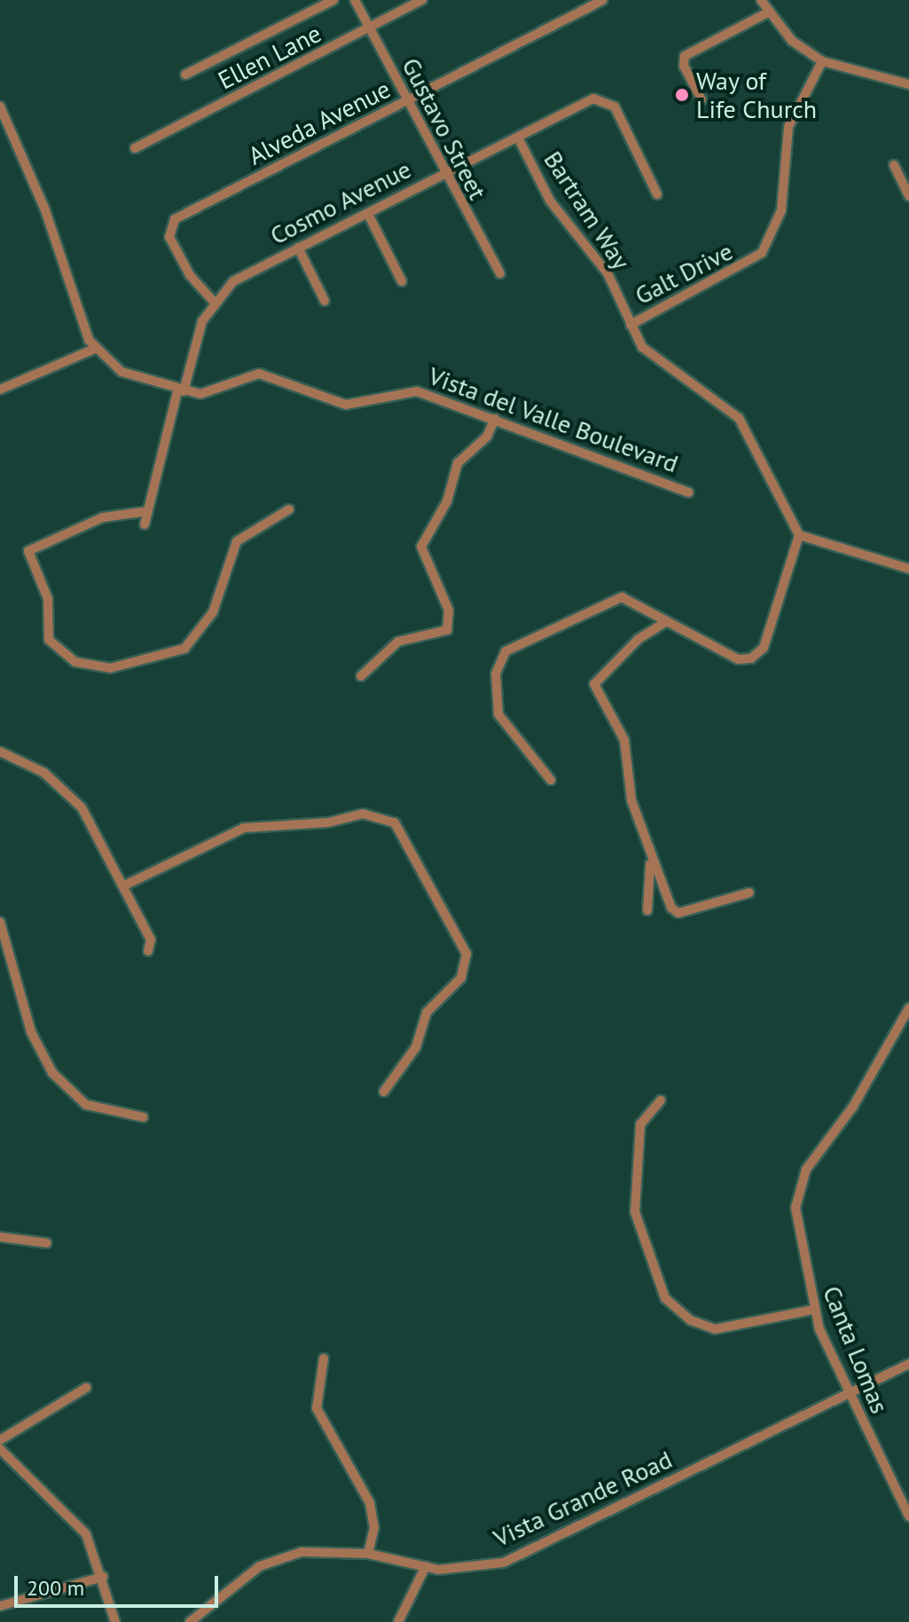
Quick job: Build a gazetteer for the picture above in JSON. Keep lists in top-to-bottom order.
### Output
{
  "streets": {
    "street": [
      "Ellen Lane",
      "Alveda Avenue",
      "Gustavo Street",
      "Cosmo Avenue",
      "Bartram Way",
      "Galt Drive",
      "Vista del Valle Boulevard",
      "Canta Lomas",
      "Vista Grande Road"
    ]
  },
  "crossings": [
    ["Ellen Lane", "Gustavo Street"],
    ["Alveda Avenue", "Gustavo Street"],
    ["Alveda Avenue", "Cosmo Avenue"],
    ["Gustavo Street", "Cosmo Avenue"],
    ["Cosmo Avenue", "Bartram Way"],
    ["Bartram Way", "Galt Drive"],
    ["Canta Lomas", "Vista Grande Road"]
  ],
  "places": ["Way of Life Church"],
  "scale_bar": "200 m"
}
